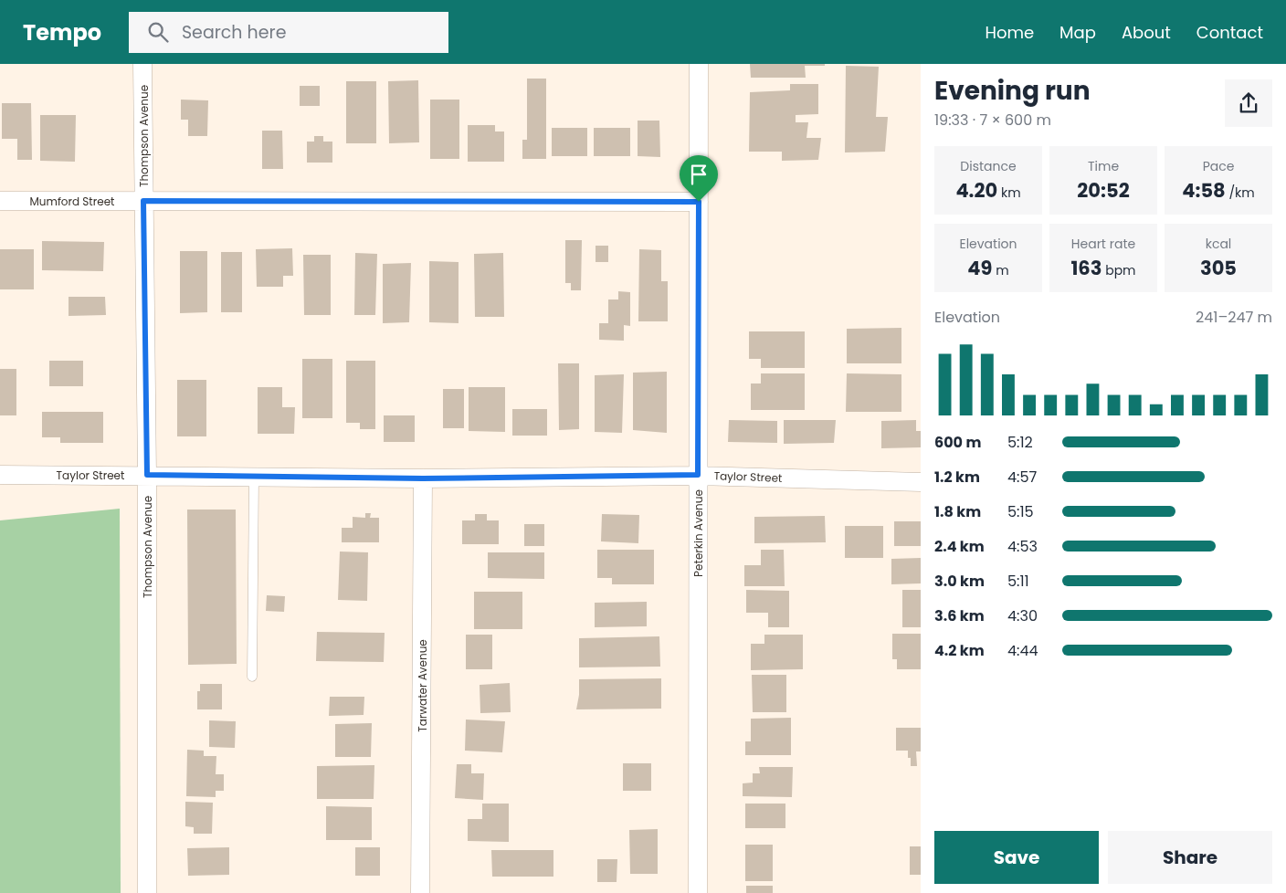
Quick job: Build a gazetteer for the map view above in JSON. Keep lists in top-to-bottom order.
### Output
{
  "streets": {
    "street": [
      "Thompson Avenue",
      "Mumford Street",
      "Taylor Street",
      "Peterkin Avenue",
      "Tarwater Avenue"
    ]
  },
  "crossings": [
    ["Thompson Avenue", "Mumford Street"],
    ["Thompson Avenue", "Taylor Street"],
    ["Mumford Street", "Peterkin Avenue"],
    ["Taylor Street", "Peterkin Avenue"],
    ["Taylor Street", "Tarwater Avenue"]
  ],
  "page": {
    "header": "Tempo",
    "search": "Search here",
    "nav": [
      "Home",
      "Map",
      "About",
      "Contact"
    ],
    "heading": ["Evening run", "19:33 · 7 × 600 m"],
    "stats": [
      ["Distance", "4.20 km"],
      ["Time", "20:52"],
      ["Pace", "4:58 /km"],
      ["Elevation", "49 m"],
      ["Heart rate", "163 bpm"],
      ["kcal", "305"]
    ],
    "chart": ["Elevation", "241–247 m"],
    "list": [
      {
        "name": "600 m",
        "note": "5:12"
      },
      {
        "name": "1.2 km",
        "note": "4:57"
      },
      {
        "name": "1.8 km",
        "note": "5:15"
      },
      {
        "name": "2.4 km",
        "note": "4:53"
      },
      {
        "name": "3.0 km",
        "note": "5:11"
      },
      {
        "name": "3.6 km",
        "note": "4:30"
      },
      {
        "name": "4.2 km",
        "note": "4:44"
      }
    ],
    "buttons": ["Save", "Share"]
  }
}
